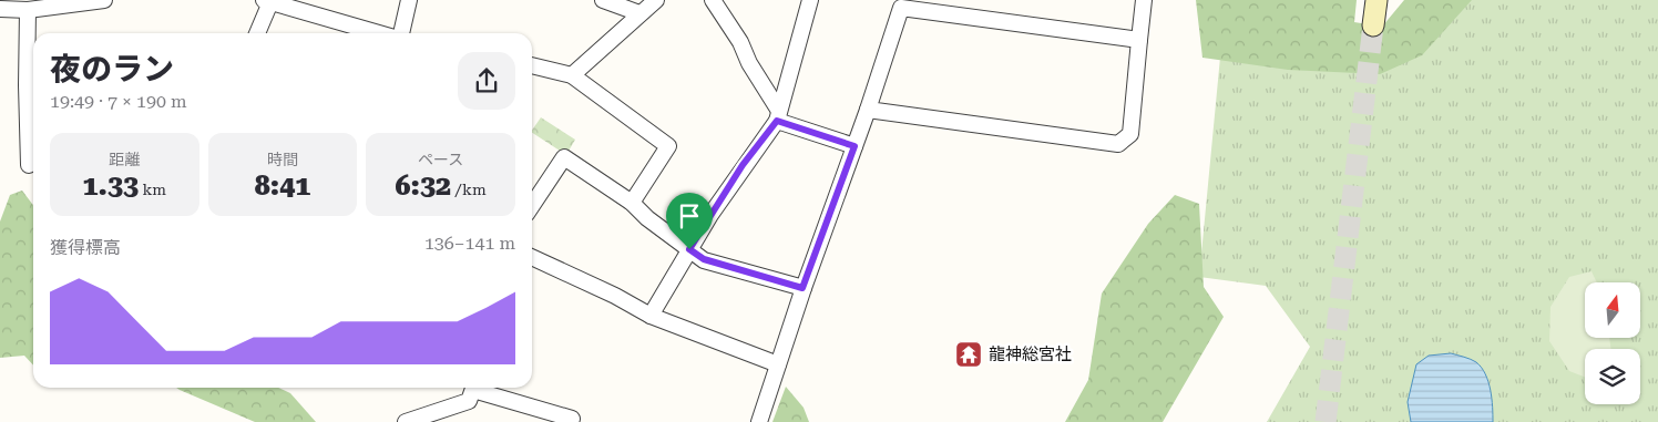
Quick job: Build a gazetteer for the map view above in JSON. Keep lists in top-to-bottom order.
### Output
{
  "places": {
    "temple": ["龍神総宮社"]
  },
  "north": "top",
  "page": {
    "heading": ["夜のラン", "19:49 · 7 × 190 m"],
    "stats": [
      ["距離", "1.33 km"],
      ["時間", "8:41"],
      ["ペース", "6:32 /km"]
    ],
    "chart": ["獲得標高", "136–141 m"]
  }
}
